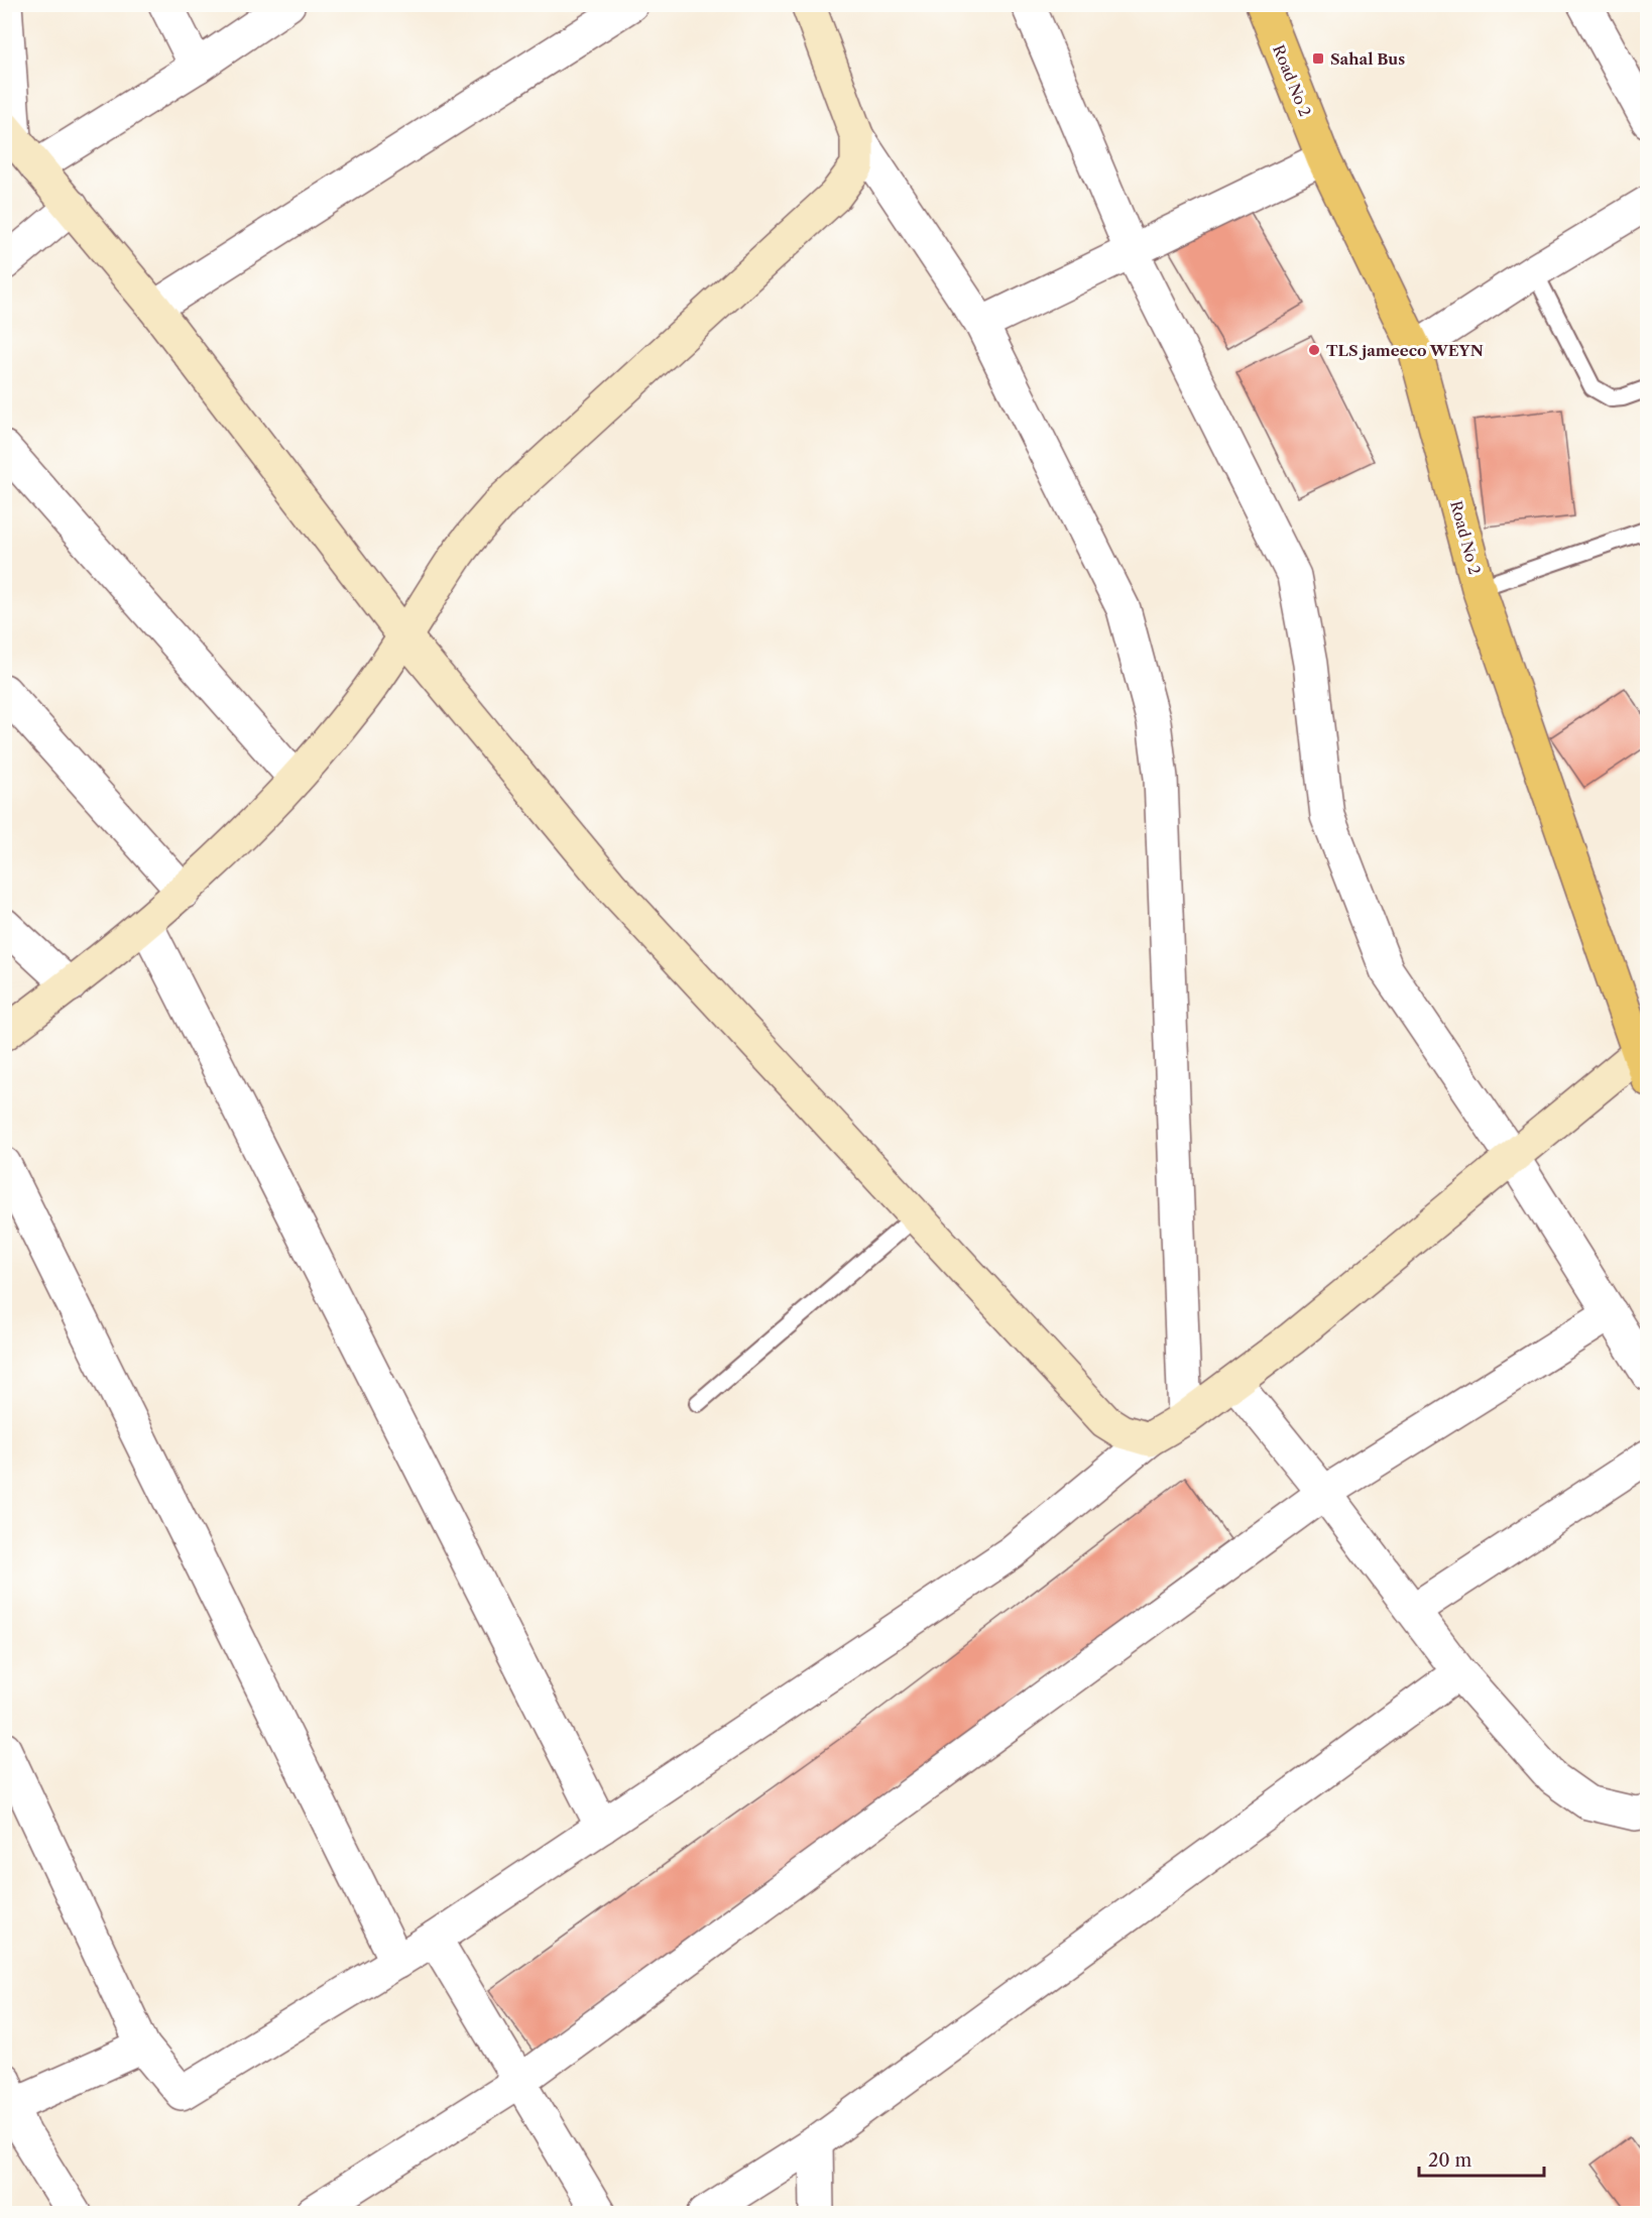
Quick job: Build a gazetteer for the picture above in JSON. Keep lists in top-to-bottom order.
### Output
{
  "streets": {
    "main road": ["Road No 2"]
  },
  "places": {
    "transit": ["Sahal Bus"],
    "other": ["TLS jameeco WEYN"]
  },
  "scale_bar": "20 m"
}
